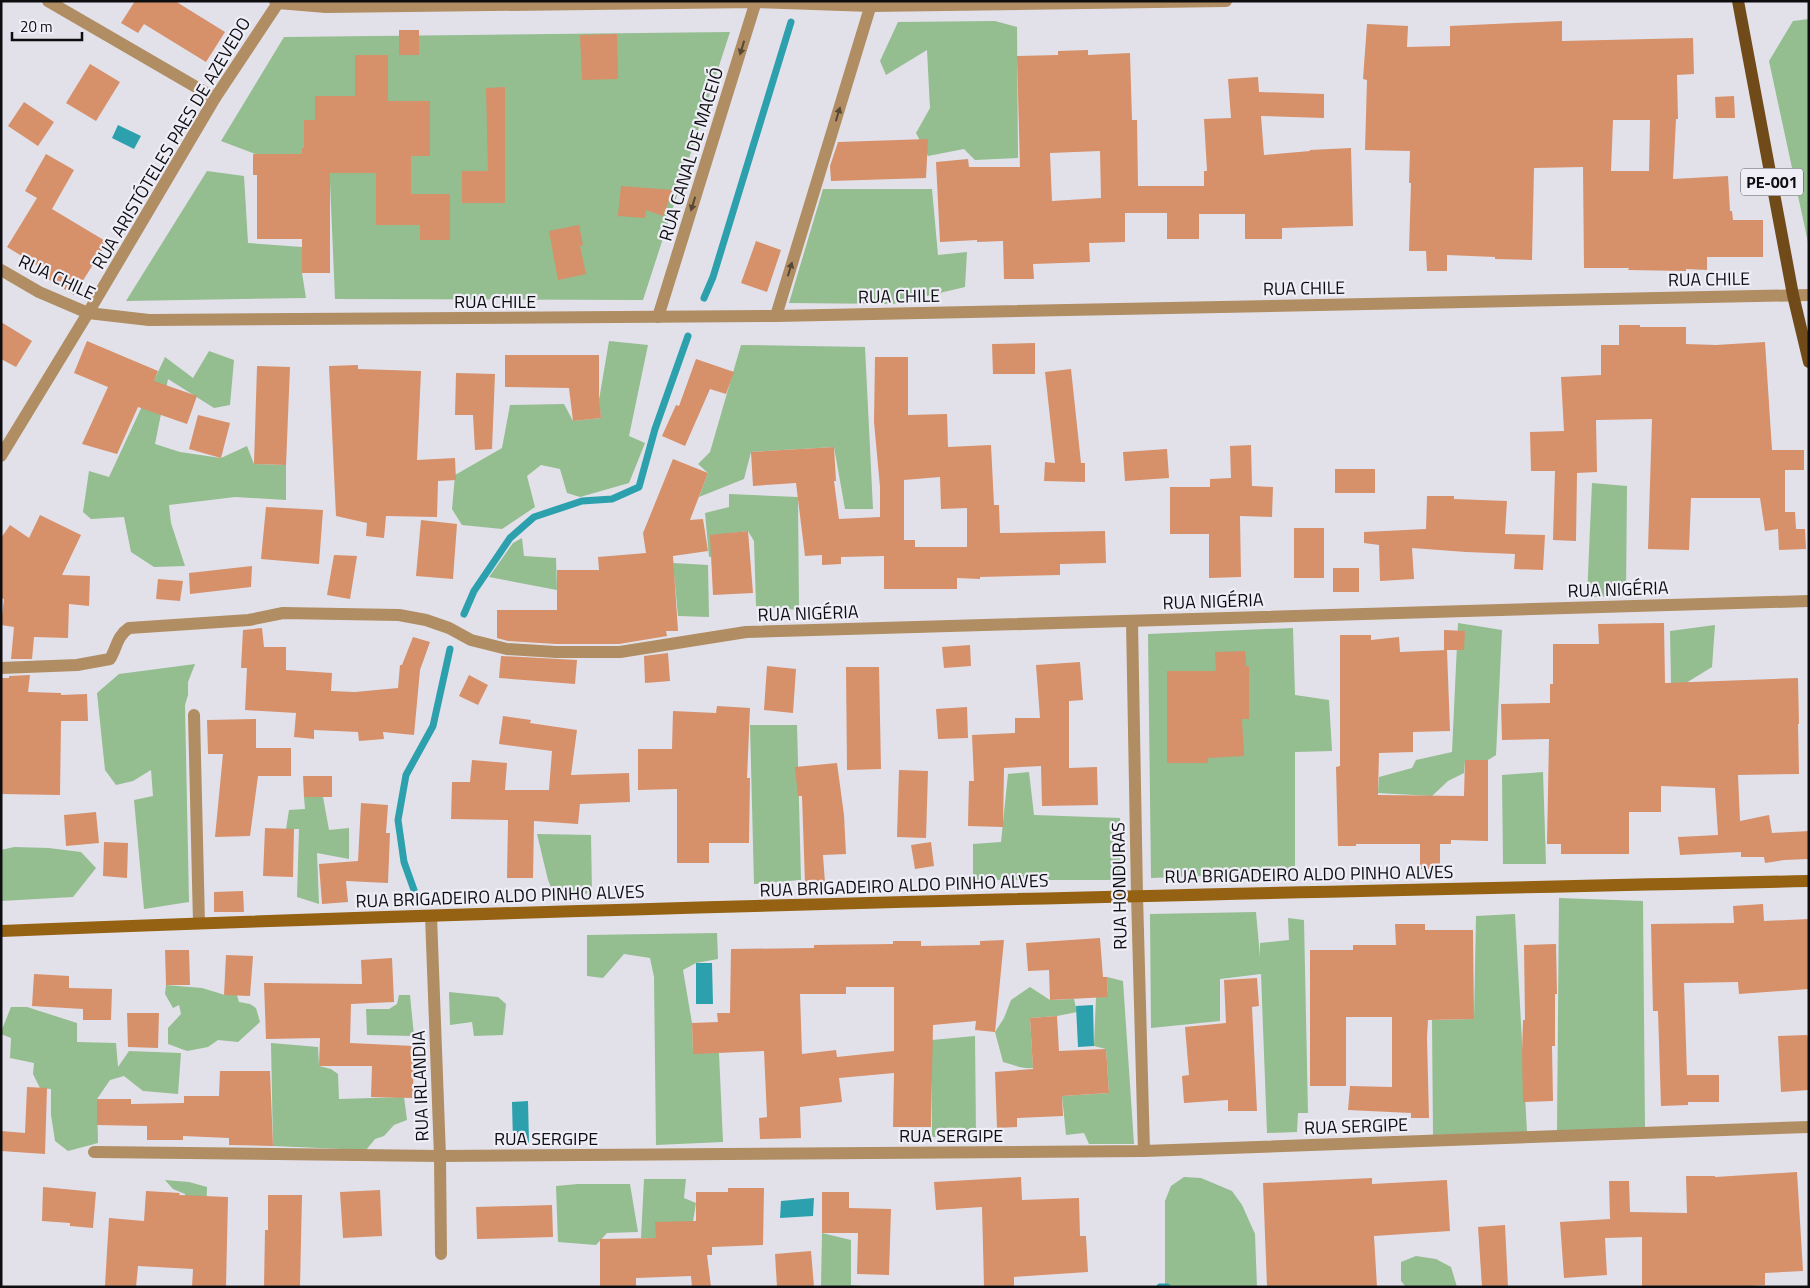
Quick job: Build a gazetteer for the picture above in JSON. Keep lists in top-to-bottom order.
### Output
{
  "streets": {
    "main road": ["PE-001"],
    "street": [
      "RUA ARISTÓTELES PAES DE AZEVEDO",
      "RUA CANAL DE MACEIÓ",
      "RUA CHILE",
      "RUA NIGÉRIA",
      "RUA BRIGADEIRO ALDO PINHO ALVES",
      "RUA HONDURAS",
      "RUA IRLANDIA",
      "RUA SERGIPE"
    ]
  },
  "crossings": [
    ["RUA ARISTÓTELES PAES DE AZEVEDO", "RUA CHILE"],
    ["RUA CANAL DE MACEIÓ", "RUA CHILE"],
    ["PE-001", "RUA CHILE"],
    ["RUA NIGÉRIA", "RUA HONDURAS"],
    ["RUA BRIGADEIRO ALDO PINHO ALVES", "RUA HONDURAS"],
    ["RUA BRIGADEIRO ALDO PINHO ALVES", "RUA IRLANDIA"],
    ["RUA HONDURAS", "RUA SERGIPE"],
    ["RUA IRLANDIA", "RUA SERGIPE"]
  ],
  "scale_bar": "20 m"
}
